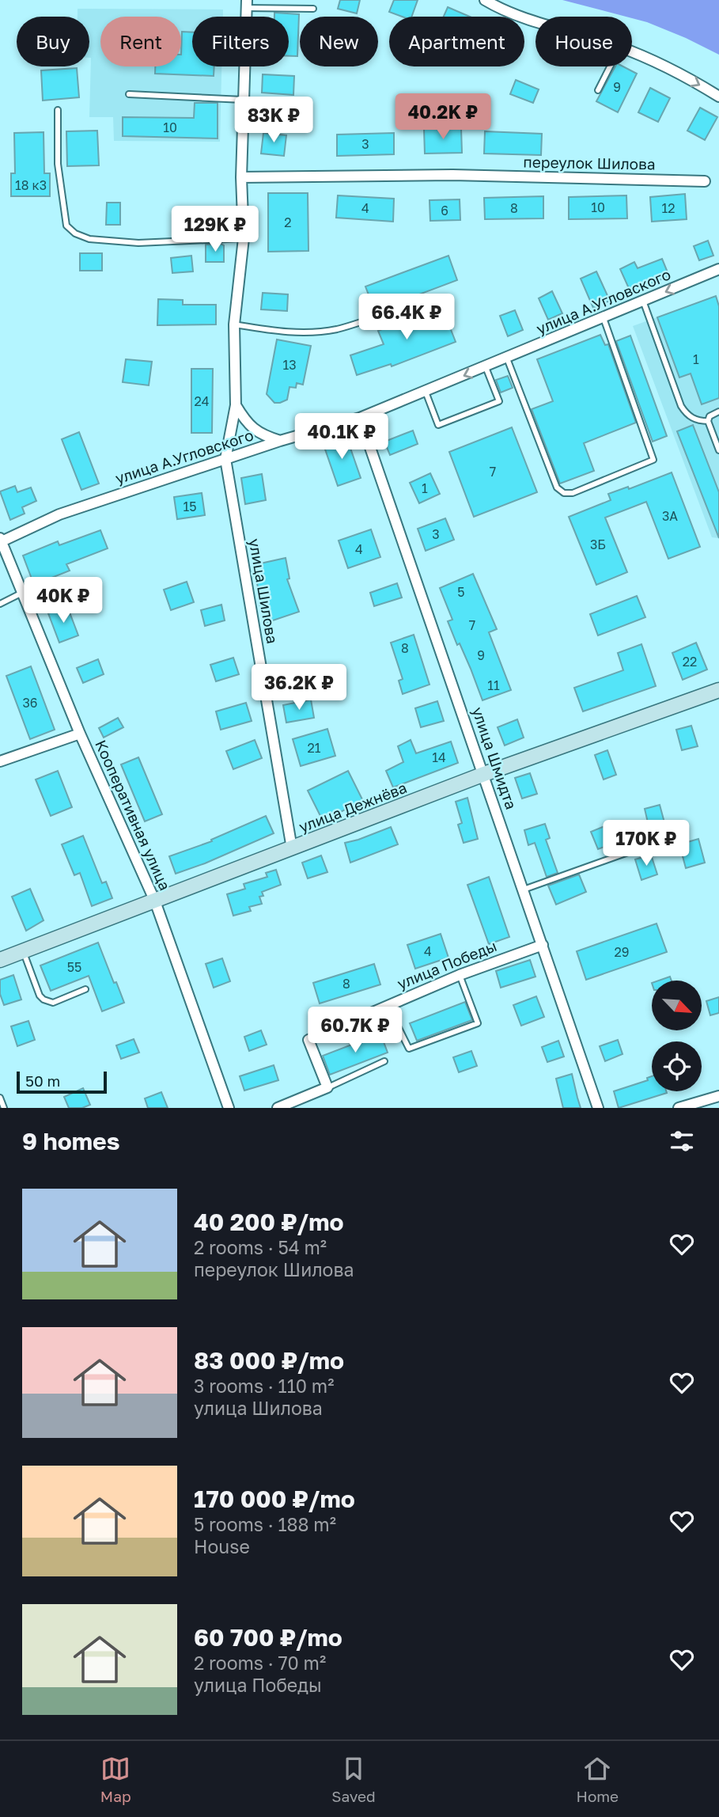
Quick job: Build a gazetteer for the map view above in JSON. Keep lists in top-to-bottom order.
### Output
{
  "streets": {
    "main road": ["улица Дежнёва"],
    "street": [
      "переулок Шилова",
      "улица А.Угловского",
      "улица Шилова",
      "улица Шмидта",
      "Кооперативная улица",
      "улица Победы"
    ]
  },
  "crossings": [
    ["переулок Шилова", "улица Шилова"],
    ["улица А.Угловского", "улица Шилова"],
    ["улица А.Угловского", "улица Шмидта"],
    ["улица А.Угловского", "Кооперативная улица"],
    ["улица Шилова", "улица Дежнёва"],
    ["улица Шмидта", "улица Дежнёва"],
    ["улица Шмидта", "улица Победы"],
    ["улица Дежнёва", "Кооперативная улица"]
  ],
  "house_numbers": [
    "9",
    "10",
    "3",
    "18 к3",
    "10",
    "4",
    "8",
    "12",
    "6",
    "2",
    "1",
    "13",
    "24",
    "7",
    "1",
    "15",
    "3А",
    "3",
    "3Б",
    "4",
    "5",
    "7",
    "8",
    "9",
    "22",
    "11",
    "36",
    "21",
    "14",
    "4",
    "29",
    "55",
    "8"
  ],
  "scale_bar": "50 m",
  "north": "bottom right",
  "page": {
    "chip": [
      "Buy",
      "Rent",
      "Filters",
      "New",
      "Apartment",
      "House"
    ],
    "price": [
      "40.2K ₽",
      "83K ₽",
      "129K ₽",
      "66.4K ₽",
      "40.1K ₽",
      "40K ₽",
      "36.2K ₽",
      "170K ₽",
      "60.7K ₽"
    ],
    "scale": "50 m",
    "heading": "9 homes",
    "list": [
      {
        "name": "40 200 ₽/mo",
        "note": "2 rooms · 54 m² · переулок Шилова"
      },
      {
        "name": "83 000 ₽/mo",
        "note": "3 rooms · 110 m² · улица Шилова"
      },
      {
        "name": "170 000 ₽/mo",
        "note": "5 rooms · 188 m² · House"
      },
      {
        "name": "60 700 ₽/mo",
        "note": "2 rooms · 70 m² · улица Победы"
      }
    ],
    "tabs": ["Map", "Saved", "Home"]
  }
}
